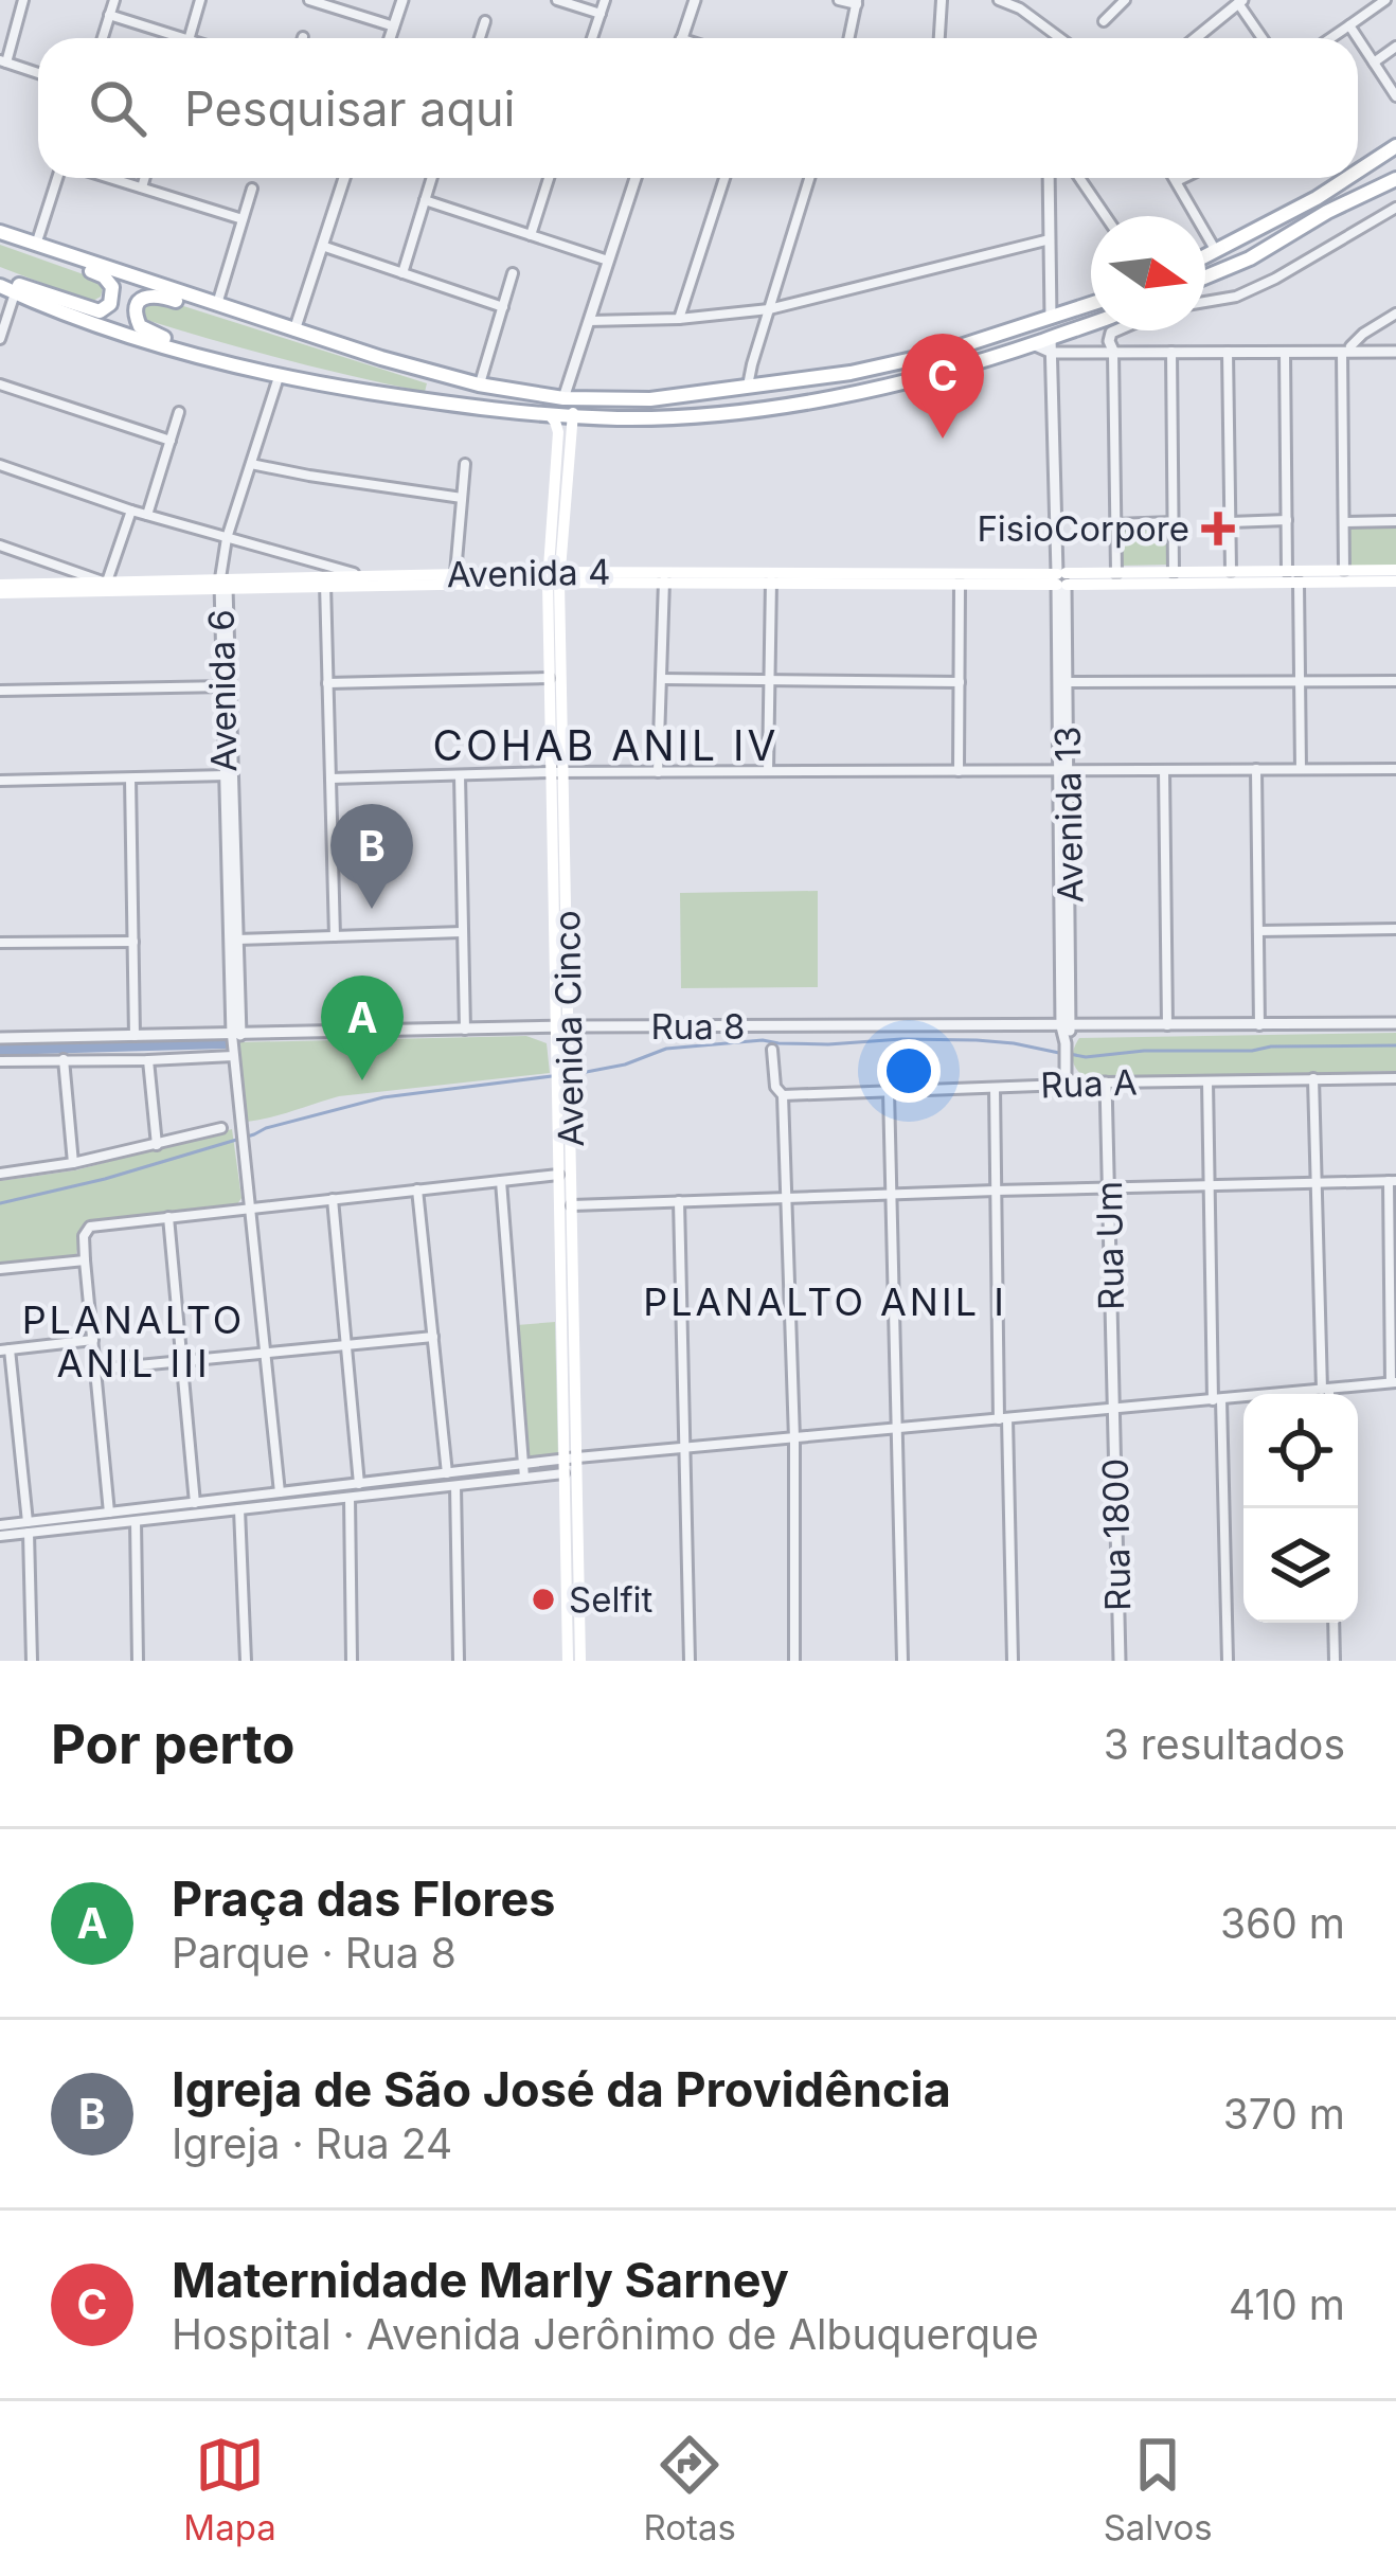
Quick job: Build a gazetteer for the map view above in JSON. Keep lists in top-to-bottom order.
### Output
{
  "streets": {
    "main road": ["Avenida 4", "Avenida Cinco"],
    "street": [
      "Avenida 6",
      "Avenida 13",
      "Rua 8",
      "Rua A",
      "Rua Um",
      "Rua 1800"
    ]
  },
  "crossings": [
    ["Avenida 4", "Avenida 6"],
    ["Avenida 4", "Avenida 13"],
    ["Avenida 4", "Avenida Cinco"],
    ["Avenida 6", "Rua 8"],
    ["Avenida 13", "Rua 8"],
    ["Avenida 13", "Rua A"],
    ["Rua 8", "Avenida Cinco"],
    ["Rua A", "Rua Um"],
    ["Rua Um", "Rua 1800"]
  ],
  "districts": ["COHAB ANIL IV", "PLANALTO ANIL I", "PLANALTO ANIL III"],
  "places": {
    "health": ["FisioCorpore"],
    "other": ["Selfit"]
  },
  "north": "right",
  "page": {
    "search": "Pesquisar aqui",
    "pins": ["C", "B", "A"],
    "heading": ["Por perto", "3 resultados"],
    "list": [
      {
        "mark": "A",
        "name": "Praça das Flores",
        "note": "Parque · Rua 8",
        "value": "360 m"
      },
      {
        "mark": "B",
        "name": "Igreja de São José da Providência",
        "note": "Igreja · Rua 24",
        "value": "370 m"
      },
      {
        "mark": "C",
        "name": "Maternidade Marly Sarney",
        "note": "Hospital · Avenida Jerônimo de Albuquerque",
        "value": "410 m"
      }
    ],
    "nav": ["Mapa", "Rotas", "Salvos"]
  }
}
